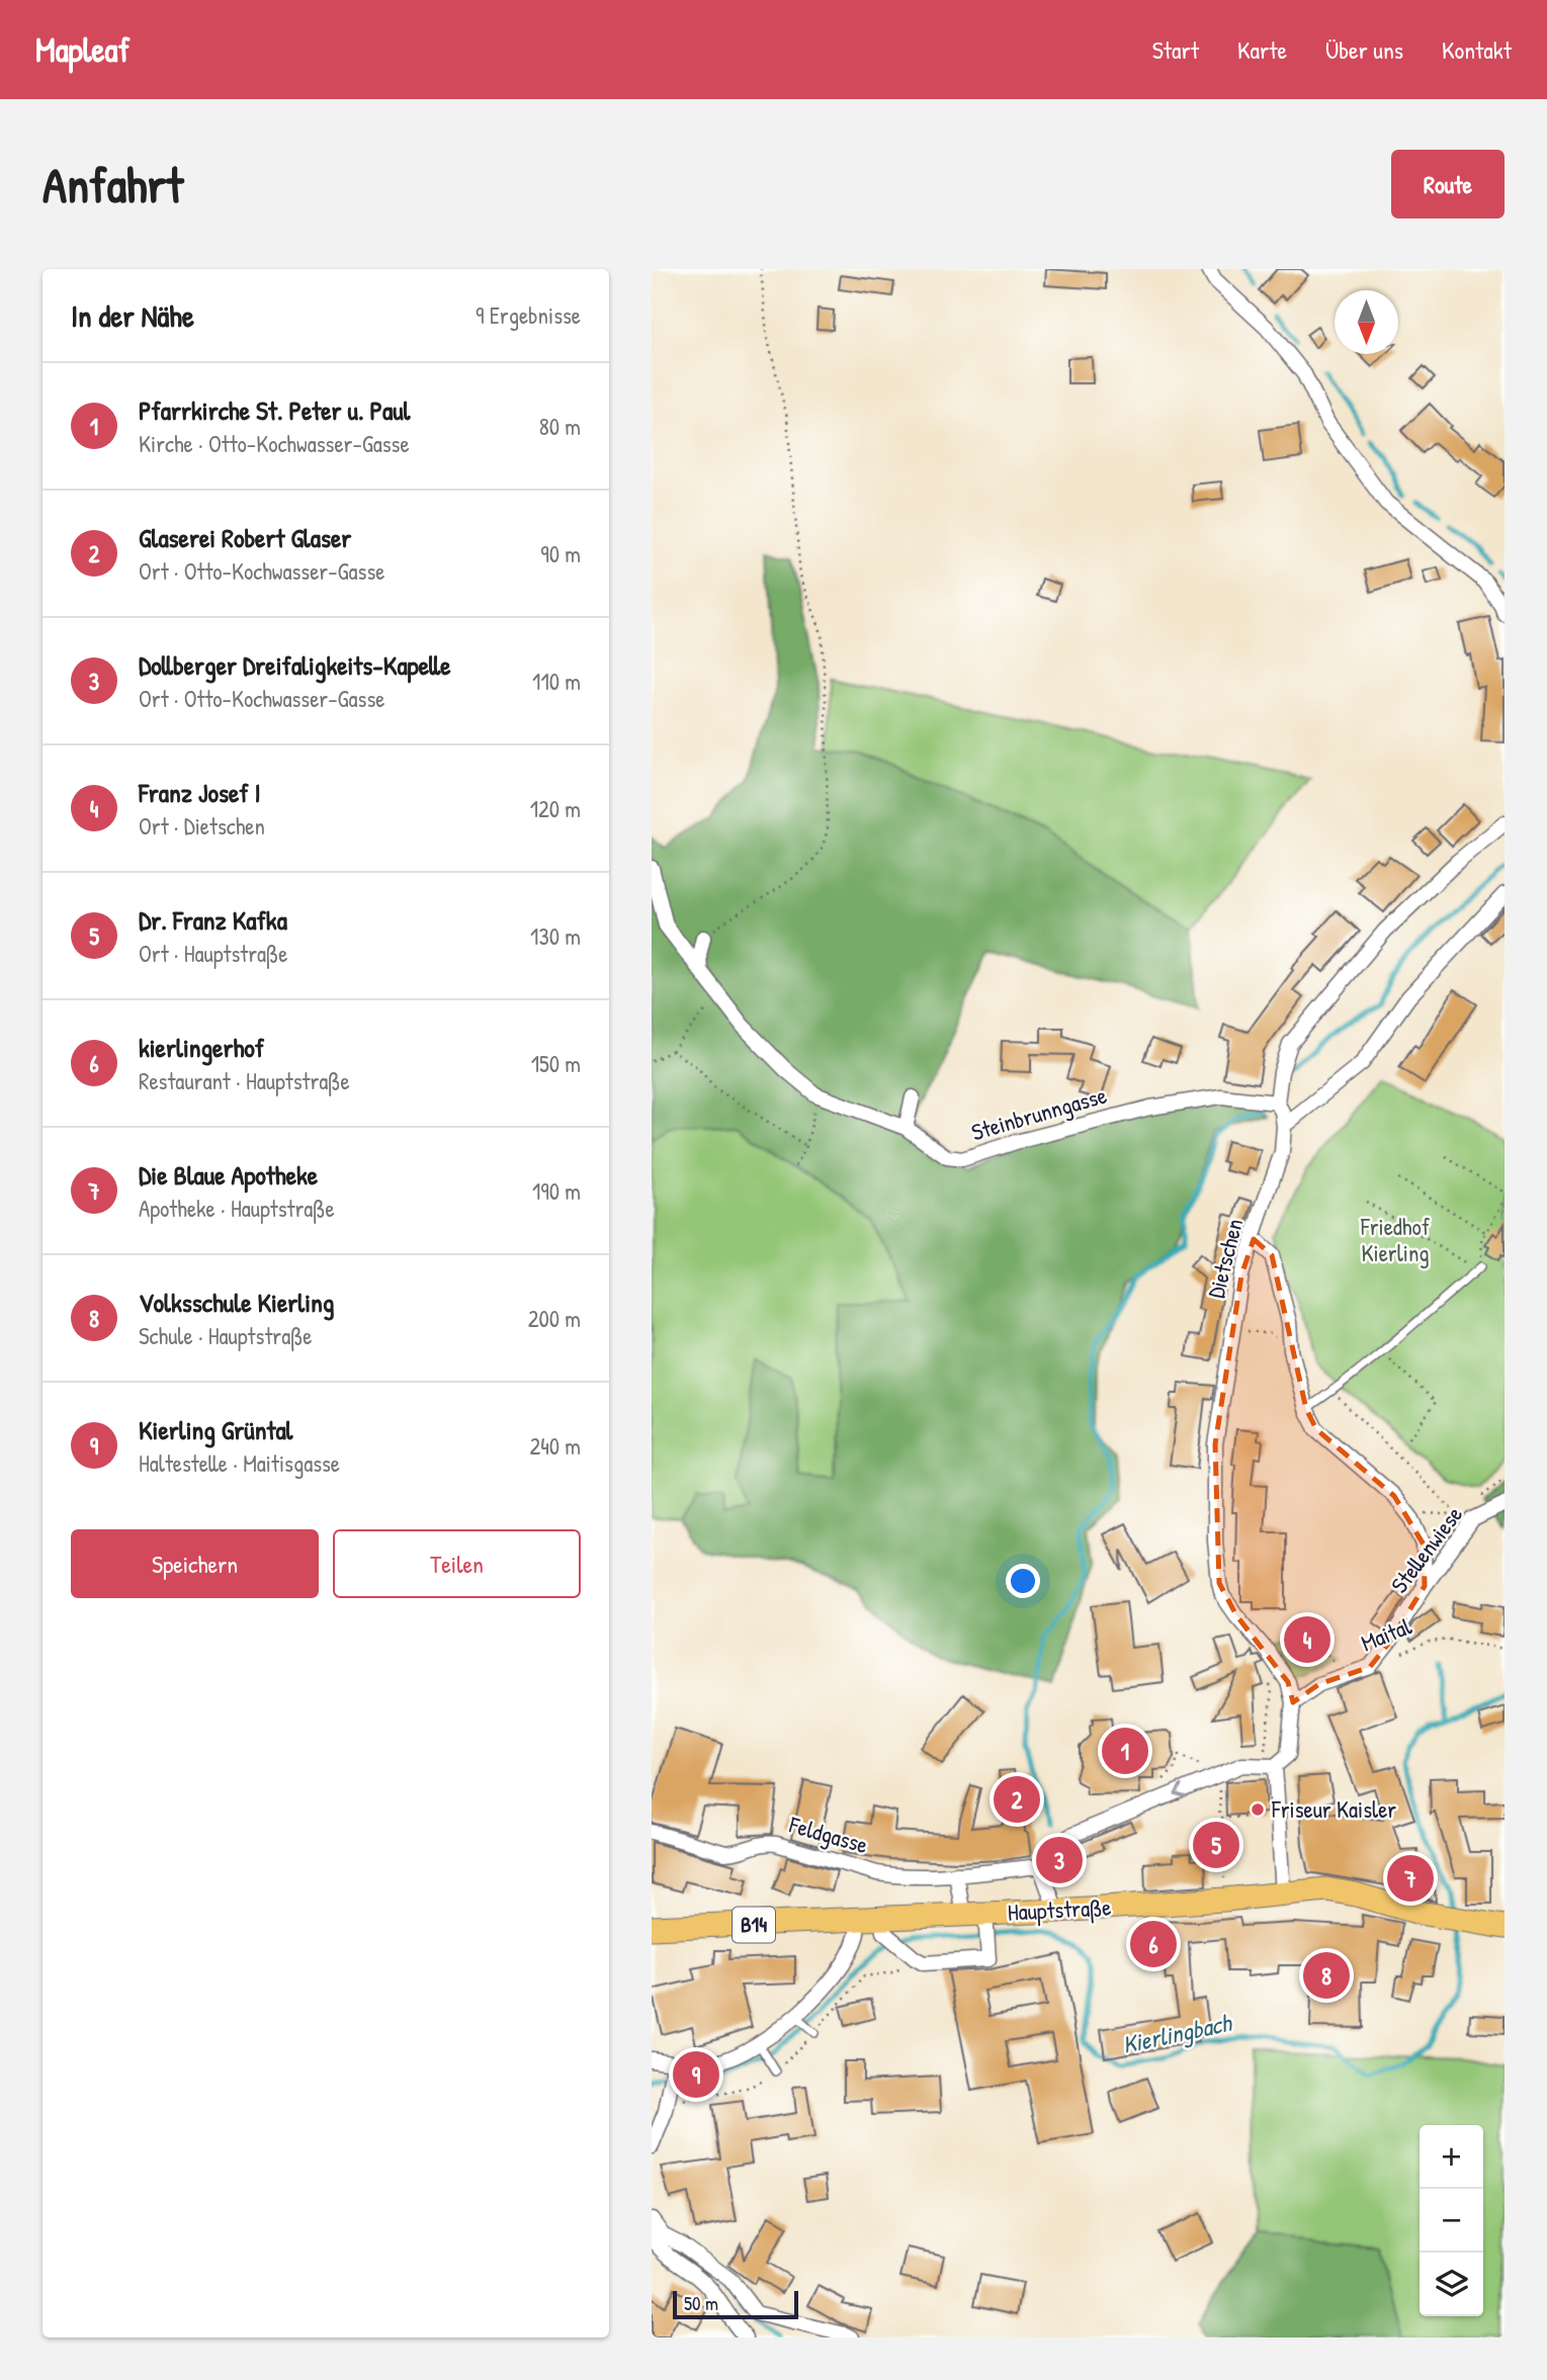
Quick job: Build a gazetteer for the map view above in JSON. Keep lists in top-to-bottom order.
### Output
{
  "streets": {
    "main road": ["Hauptstraße", "B14"],
    "street": [
      "Steinbrunngasse",
      "Dietschen",
      "Stellenwiese",
      "Maital",
      "Feldgasse"
    ]
  },
  "crossings": [
    ["Dietschen", "Maital"],
    ["Stellenwiese", "Maital"],
    ["Feldgasse", "Hauptstraße"]
  ],
  "water": ["Kierlingbach"],
  "parks": ["Friedhof Kierling"],
  "places": ["Friseur Kaisler"],
  "scale_bar": "50 m",
  "north": "bottom",
  "page": {
    "header": "Mapleaf",
    "nav": [
      "Start",
      "Karte",
      "Über uns",
      "Kontakt"
    ],
    "buttons": [
      "Route",
      ["Speichern", "Teilen"]
    ],
    "title": "Anfahrt",
    "heading": ["In der Nähe", "9 Ergebnisse"],
    "list": [
      {
        "mark": "1",
        "name": "Pfarrkirche St. Peter u. Paul",
        "note": "Kirche · Otto-Kochwasser-Gasse",
        "value": "80 m"
      },
      {
        "mark": "2",
        "name": "Glaserei Robert Glaser",
        "note": "Ort · Otto-Kochwasser-Gasse",
        "value": "90 m"
      },
      {
        "mark": "3",
        "name": "Dollberger Dreifaligkeits-Kapelle",
        "note": "Ort · Otto-Kochwasser-Gasse",
        "value": "110 m"
      },
      {
        "mark": "4",
        "name": "Franz Josef I",
        "note": "Ort · Dietschen",
        "value": "120 m"
      },
      {
        "mark": "5",
        "name": "Dr. Franz Kafka",
        "note": "Ort · Hauptstraße",
        "value": "130 m"
      },
      {
        "mark": "6",
        "name": "kierlingerhof",
        "note": "Restaurant · Hauptstraße",
        "value": "150 m"
      },
      {
        "mark": "7",
        "name": "Die Blaue Apotheke",
        "note": "Apotheke · Hauptstraße",
        "value": "190 m"
      },
      {
        "mark": "8",
        "name": "Volksschule Kierling",
        "note": "Schule · Hauptstraße",
        "value": "200 m"
      },
      {
        "mark": "9",
        "name": "Kierling Grüntal",
        "note": "Haltestelle · Maitisgasse",
        "value": "240 m"
      }
    ],
    "pins": [
      "4",
      "1",
      "2",
      "5",
      "3",
      "7",
      "6",
      "8",
      "9"
    ],
    "map_buttons": ["+", "−"],
    "scale": "50 m"
  }
}
